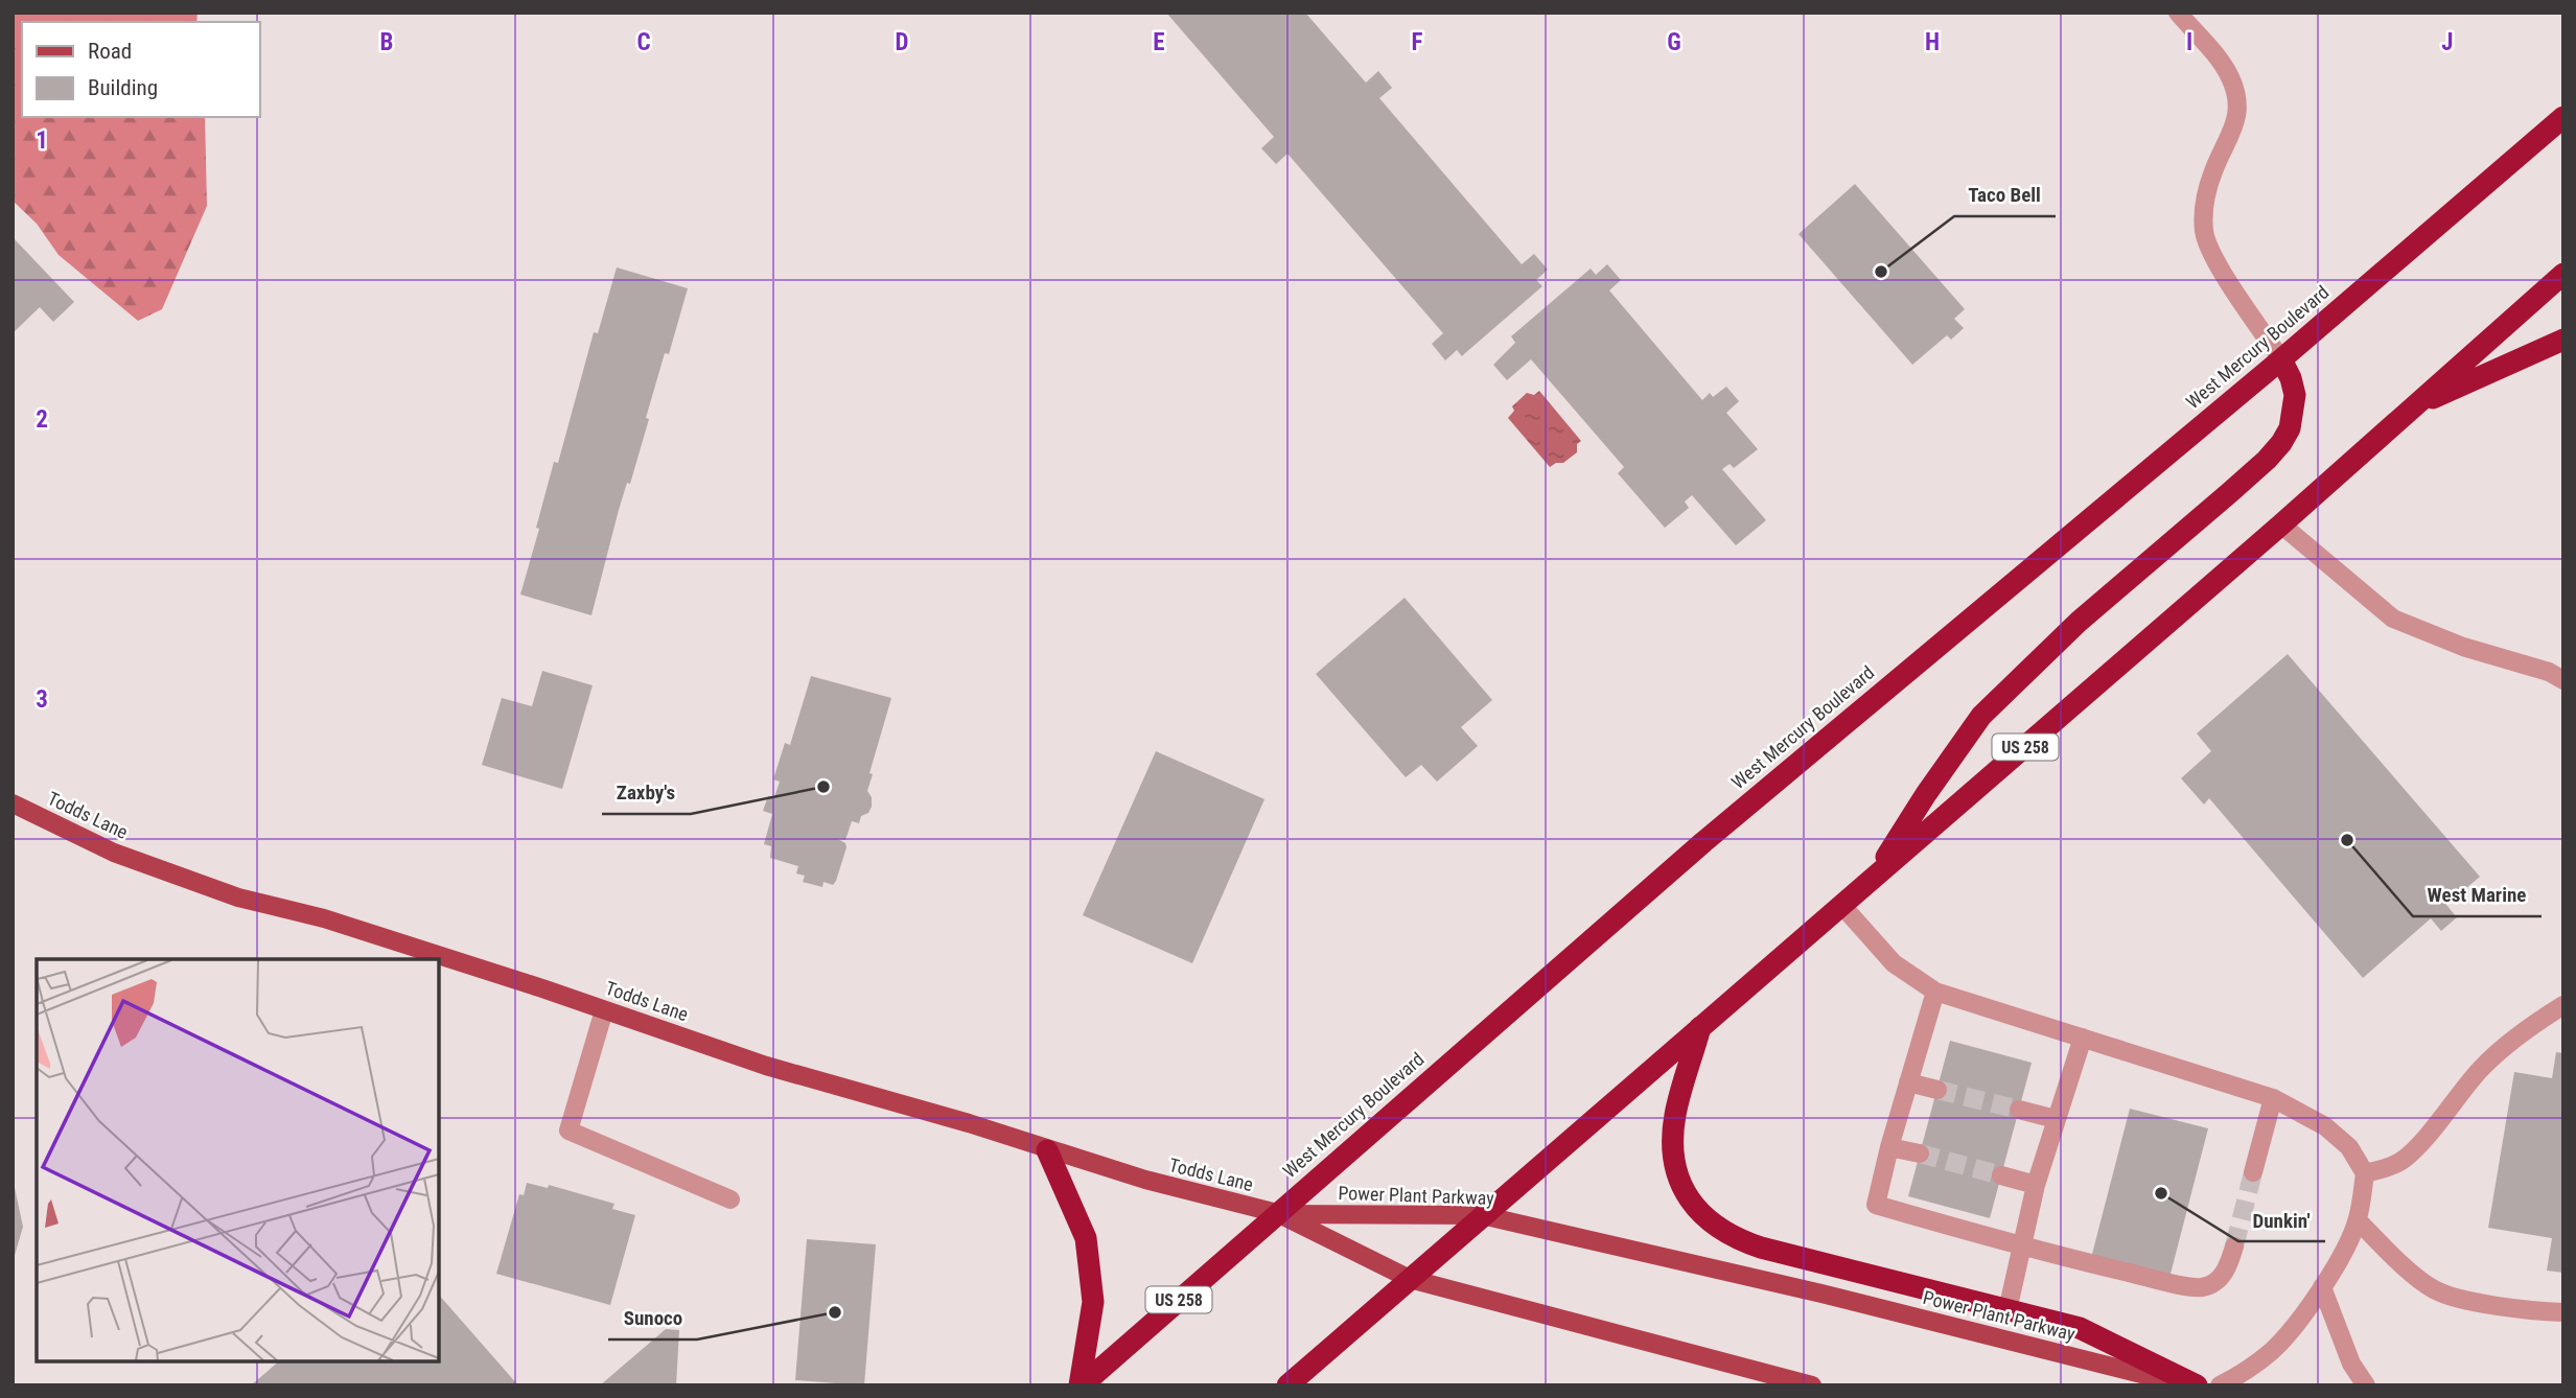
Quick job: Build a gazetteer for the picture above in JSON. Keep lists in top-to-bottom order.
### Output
{
  "streets": {
    "highway": ["West Mercury Boulevard", "US 258"],
    "main road": ["Todds Lane", "Power Plant Parkway"]
  },
  "crossings": [
    ["West Mercury Boulevard", "Todds Lane"],
    ["West Mercury Boulevard", "Power Plant Parkway"],
    ["US 258", "Power Plant Parkway"],
    ["Todds Lane", "Power Plant Parkway"]
  ],
  "places": [
    "Taco Bell",
    "Zaxby's",
    "West Marine",
    "Dunkin'",
    "Sunoco"
  ],
  "legend": ["Road", "Building"],
  "grid": {
    "columns": [
      "B",
      "C",
      "D",
      "E",
      "F",
      "G",
      "H",
      "I",
      "J"
    ],
    "rows": ["1", "2", "3"]
  }
}
